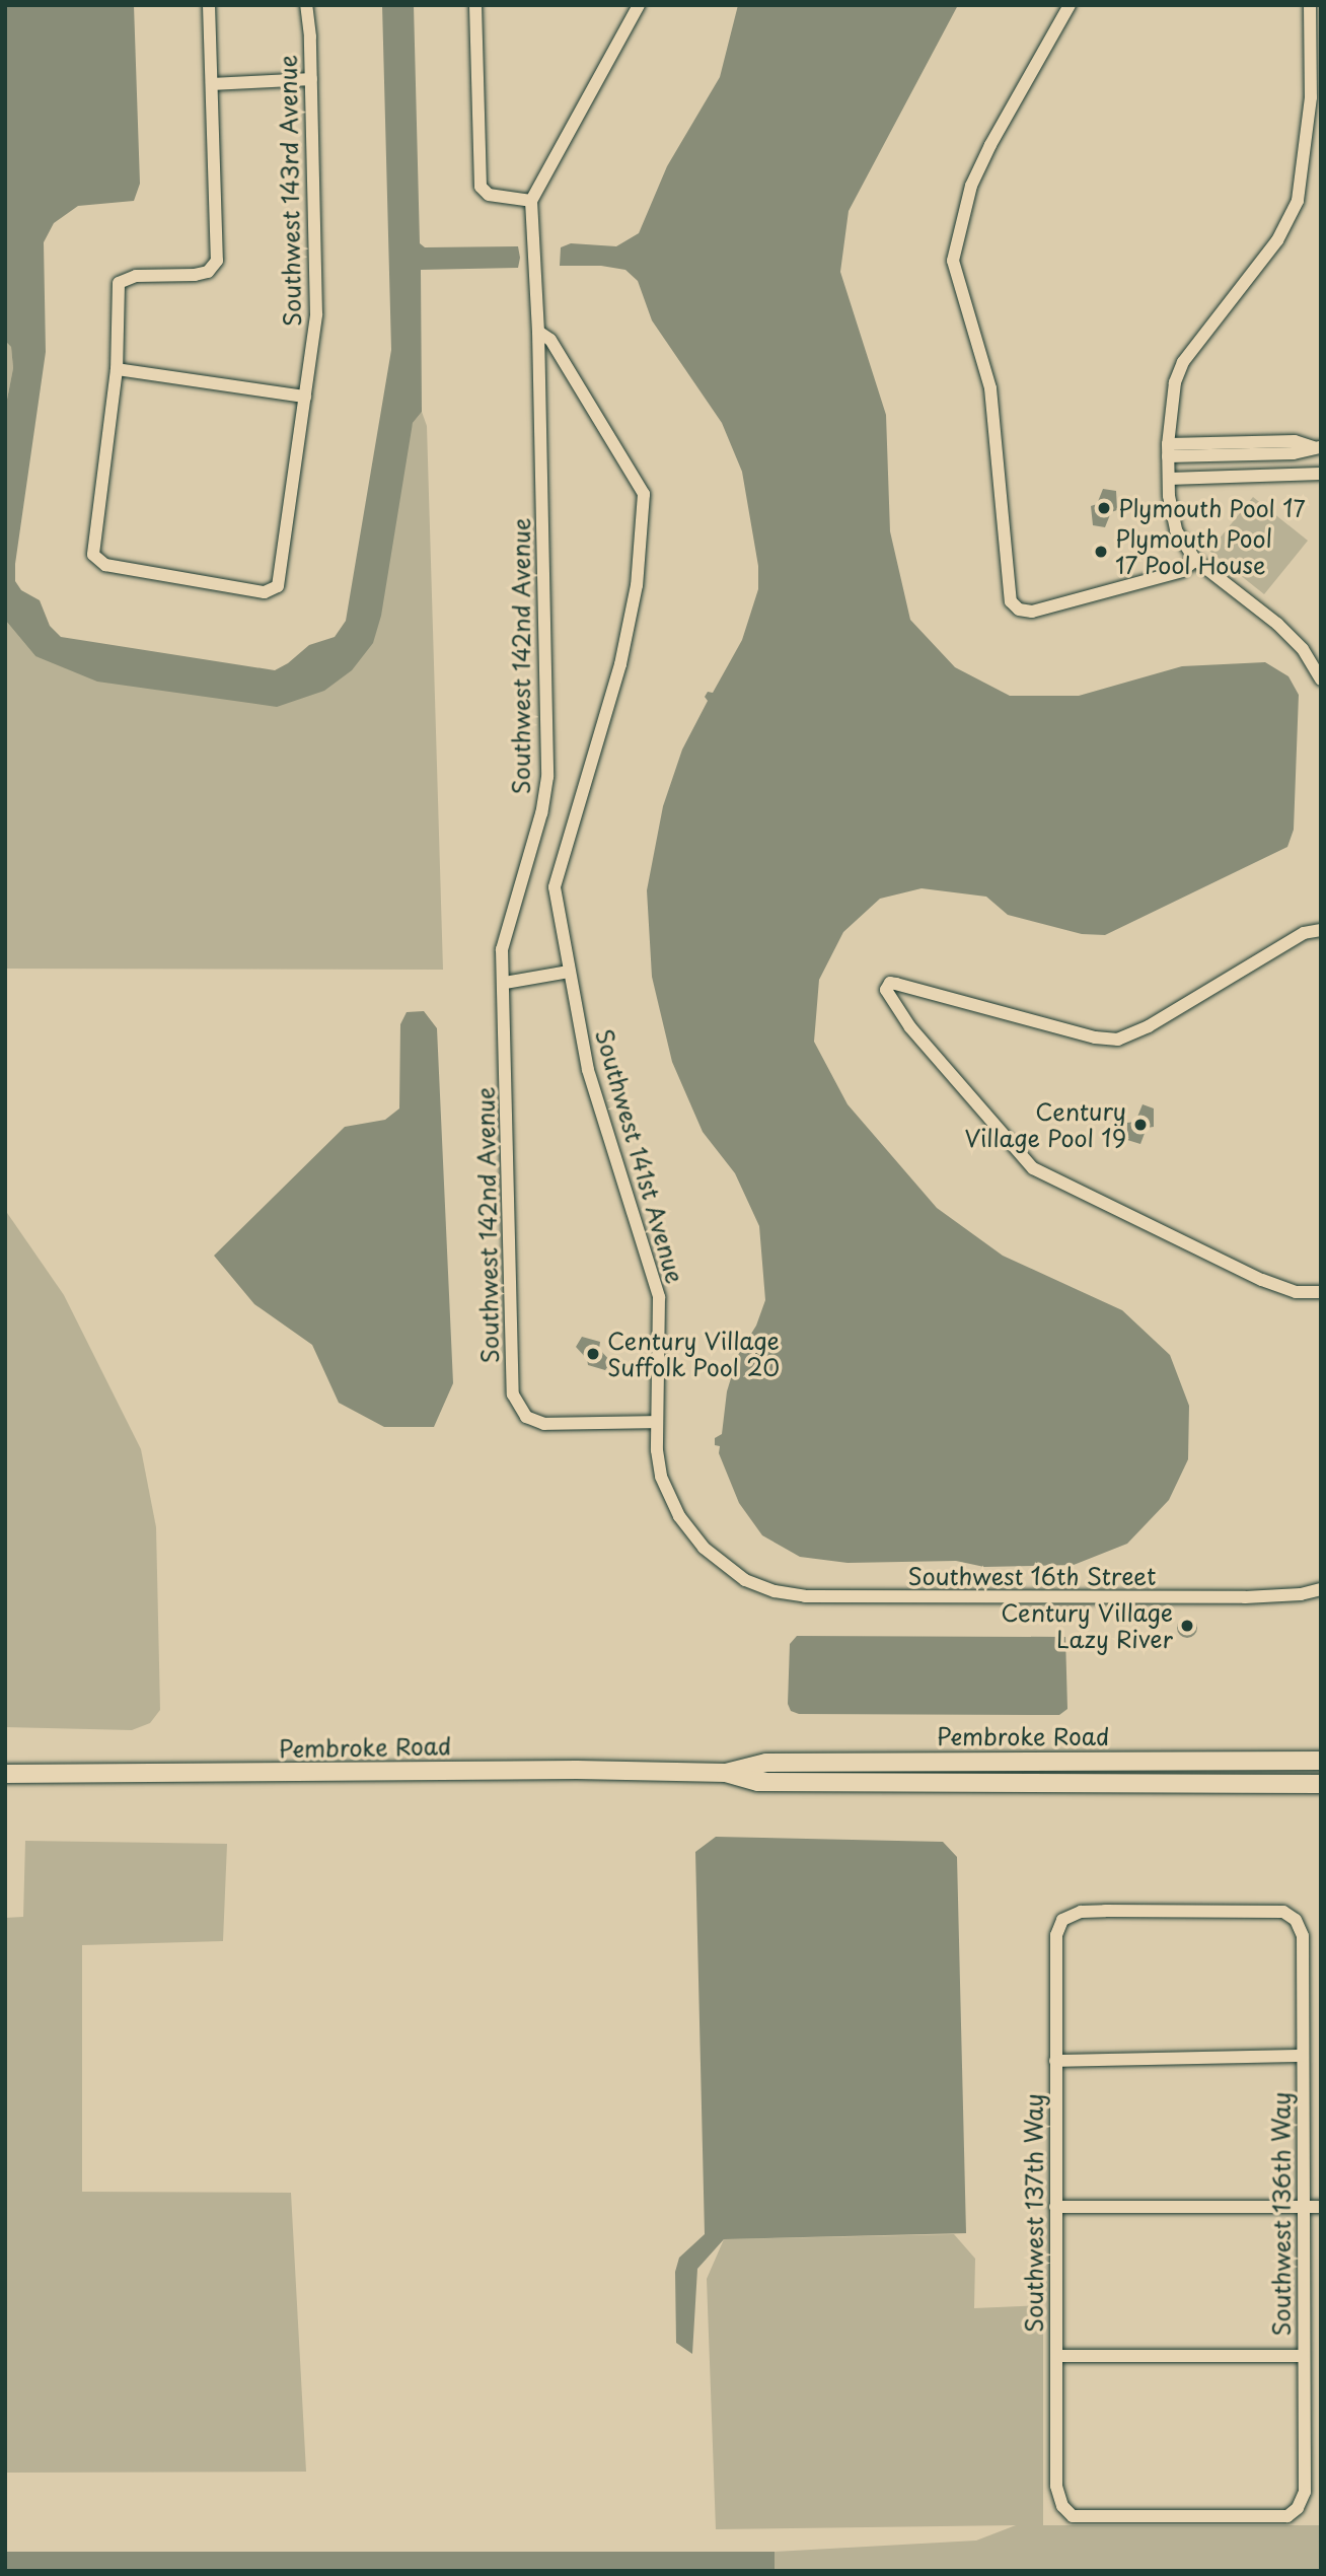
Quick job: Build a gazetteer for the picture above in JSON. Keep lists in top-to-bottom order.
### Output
{
  "streets": {
    "main road": ["Pembroke Road"],
    "street": [
      "Southwest 143rd Avenue",
      "Southwest 142nd Avenue",
      "Southwest 141st Avenue",
      "Southwest 16th Street",
      "Southwest 137th Way",
      "Southwest 136th Way"
    ]
  },
  "crossings": [
    ["Southwest 142nd Avenue", "Southwest 141st Avenue"],
    ["Southwest 141st Avenue", "Southwest 16th Street"],
    ["Southwest 137th Way", "Southwest 136th Way"]
  ],
  "places": [
    "Plymouth Pool 17",
    "Plymouth Pool 17 Pool House",
    "Century Village Pool 19",
    "Century Village Suffolk Pool 20",
    "Century Village Lazy River"
  ]
}
